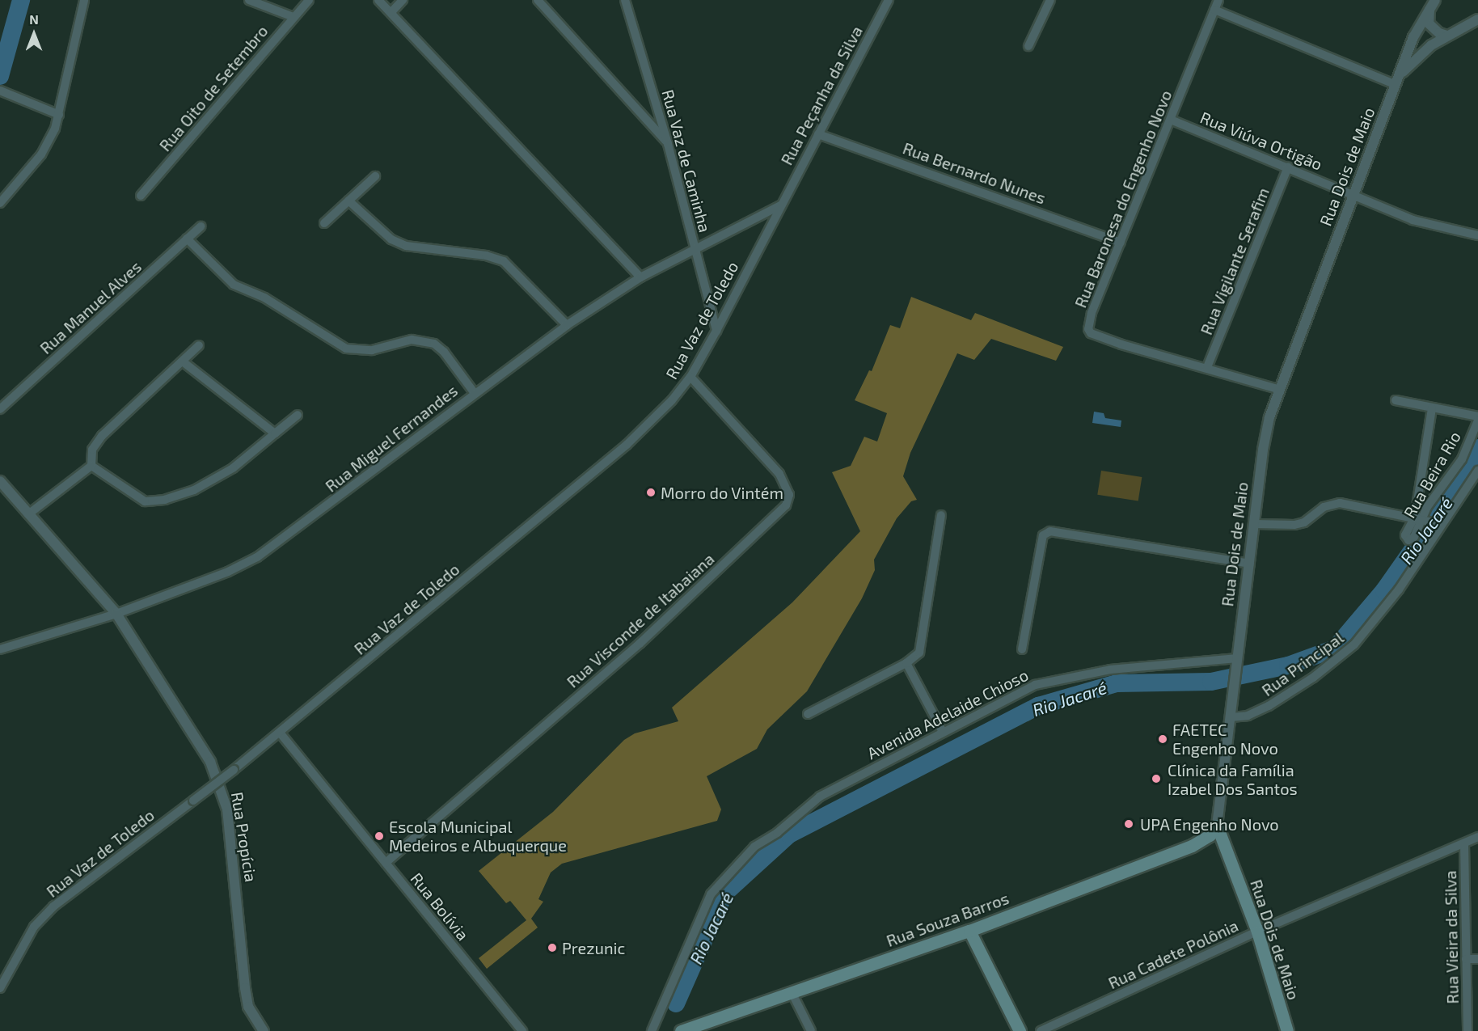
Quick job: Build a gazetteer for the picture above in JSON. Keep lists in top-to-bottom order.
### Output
{
  "streets": {
    "main road": ["Rua Dois de Maio", "Rua Souza Barros"],
    "street": [
      "Rua Oito de Setembro",
      "Rua Peçanha da Silva",
      "Rua Viúva Ortigão",
      "Rua Vaz de Caminha",
      "Rua Bernardo Nunes",
      "Rua Baronesa do Engenho Novo",
      "Rua Vigilante Serafim",
      "Rua Manuel Alves",
      "Rua Vaz de Toledo",
      "Rua Miguel Fernandes",
      "Rua Beira Rio",
      "Rua Visconde de Itabaiana",
      "Rua Principal",
      "Avenida Adelaide Chioso",
      "Rua Propícia",
      "Rua Bolívia",
      "Rua Vieira da Silva",
      "Rua Cadete Polônia"
    ]
  },
  "crossings": [
    ["Rua Peçanha da Silva", "Rua Bernardo Nunes"],
    ["Rua Peçanha da Silva", "Rua Vaz de Toledo"],
    ["Rua Peçanha da Silva", "Rua Miguel Fernandes"],
    ["Rua Viúva Ortigão", "Rua Dois de Maio"],
    ["Rua Viúva Ortigão", "Rua Baronesa do Engenho Novo"],
    ["Rua Viúva Ortigão", "Rua Vigilante Serafim"],
    ["Rua Vaz de Caminha", "Rua Vaz de Toledo"],
    ["Rua Vaz de Caminha", "Rua Miguel Fernandes"],
    ["Rua Dois de Maio", "Rua Baronesa do Engenho Novo"],
    ["Rua Dois de Maio", "Rua Principal"],
    ["Rua Dois de Maio", "Avenida Adelaide Chioso"],
    ["Rua Dois de Maio", "Rua Souza Barros"],
    ["Rua Dois de Maio", "Rua Cadete Polônia"],
    ["Rua Bernardo Nunes", "Rua Baronesa do Engenho Novo"],
    ["Rua Baronesa do Engenho Novo", "Rua Vigilante Serafim"],
    ["Rua Vaz de Toledo", "Rua Miguel Fernandes"],
    ["Rua Vaz de Toledo", "Rua Visconde de Itabaiana"],
    ["Rua Vaz de Toledo", "Rua Bolívia"],
    ["Rua Miguel Fernandes", "Rua Propícia"],
    ["Rua Visconde de Itabaiana", "Rua Bolívia"],
    ["Rua Vieira da Silva", "Rua Cadete Polônia"]
  ],
  "water": ["Rio Jacaré"],
  "places": [
    "Morro do Vintém",
    "FAETEC Engenho Novo",
    "Clínica da Família Izabel Dos Santos",
    "UPA Engenho Novo",
    "Escola Municipal Medeiros e Albuquerque",
    "Prezunic"
  ],
  "north": "top"
}
